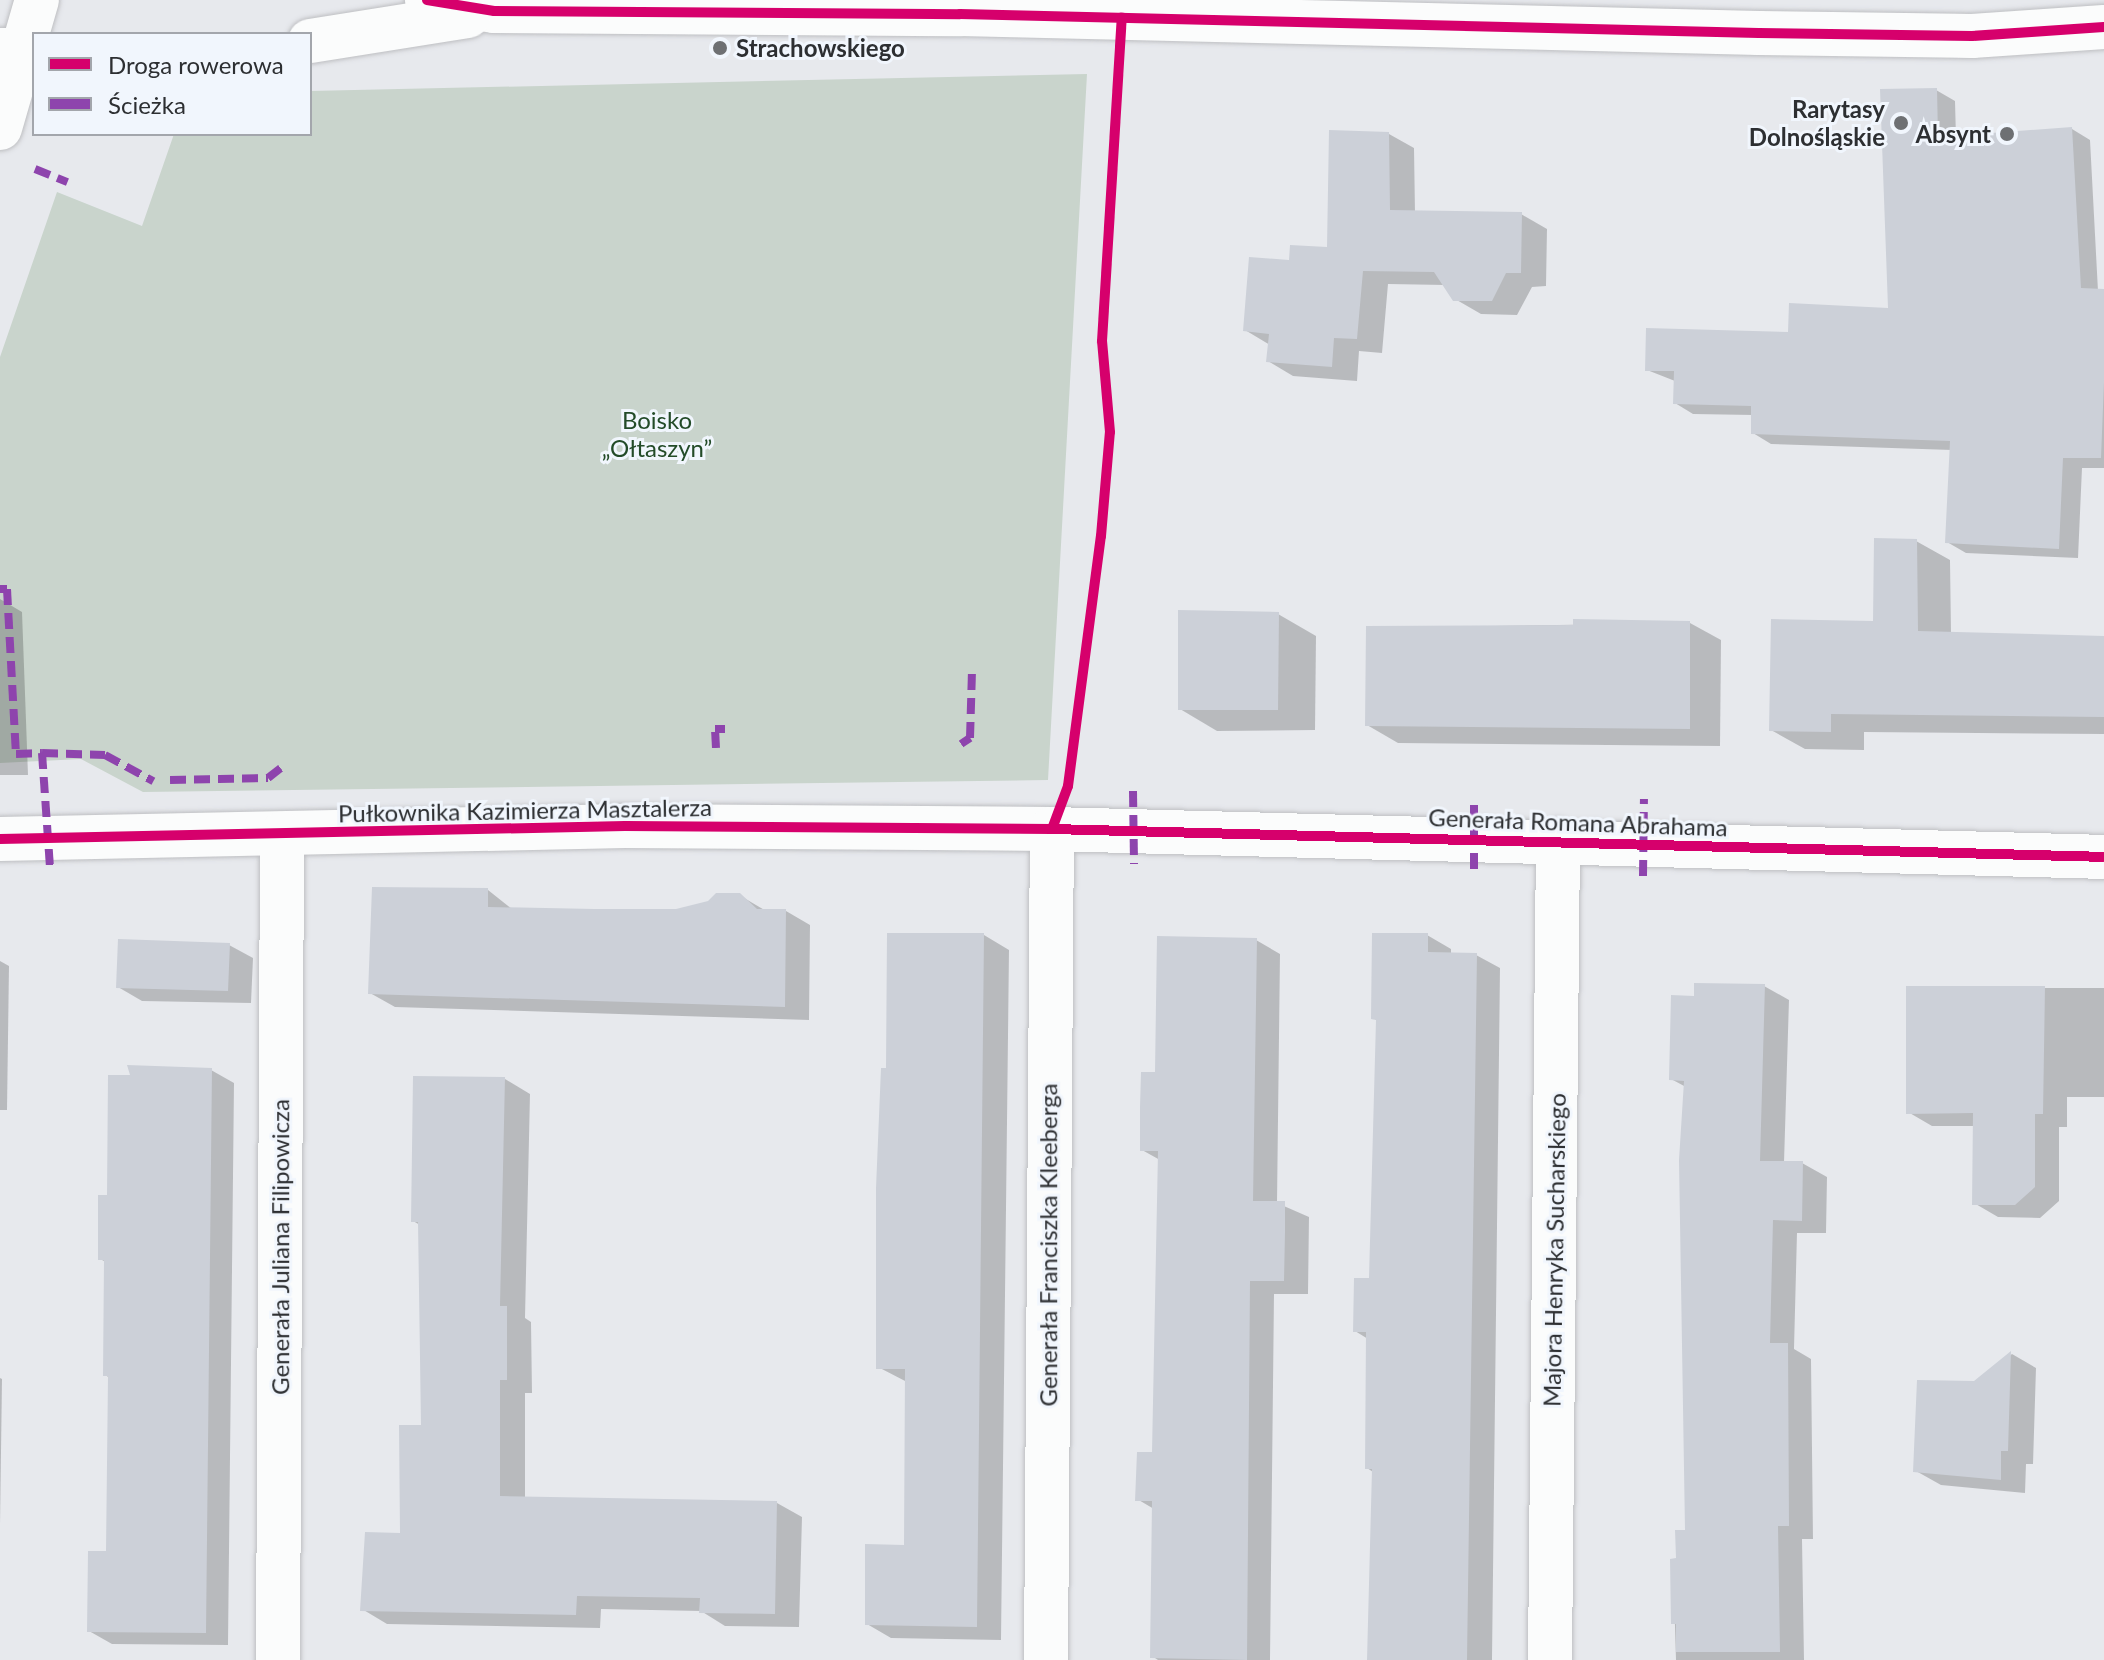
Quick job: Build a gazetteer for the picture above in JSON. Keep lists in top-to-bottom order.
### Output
{
  "streets": {
    "street": [
      "Pułkownika Kazimierza Masztalerza",
      "Generała Romana Abrahama",
      "Generała Franciszka Kleeberga",
      "Generała Juliana Filipowicza",
      "Majora Henryka Sucharskiego"
    ]
  },
  "crossings": [
    ["Pułkownika Kazimierza Masztalerza", "Generała Romana Abrahama"],
    ["Pułkownika Kazimierza Masztalerza", "Generała Franciszka Kleeberga"],
    ["Pułkownika Kazimierza Masztalerza", "Generała Juliana Filipowicza"],
    ["Generała Romana Abrahama", "Generała Franciszka Kleeberga"],
    ["Generała Romana Abrahama", "Majora Henryka Sucharskiego"]
  ],
  "parks": ["Boisko „Ołtaszyn”"],
  "places": ["Strachowskiego", "Rarytasy Dolnośląskie", "Absynt"],
  "legend": ["Droga rowerowa", "Ścieżka"]
}
